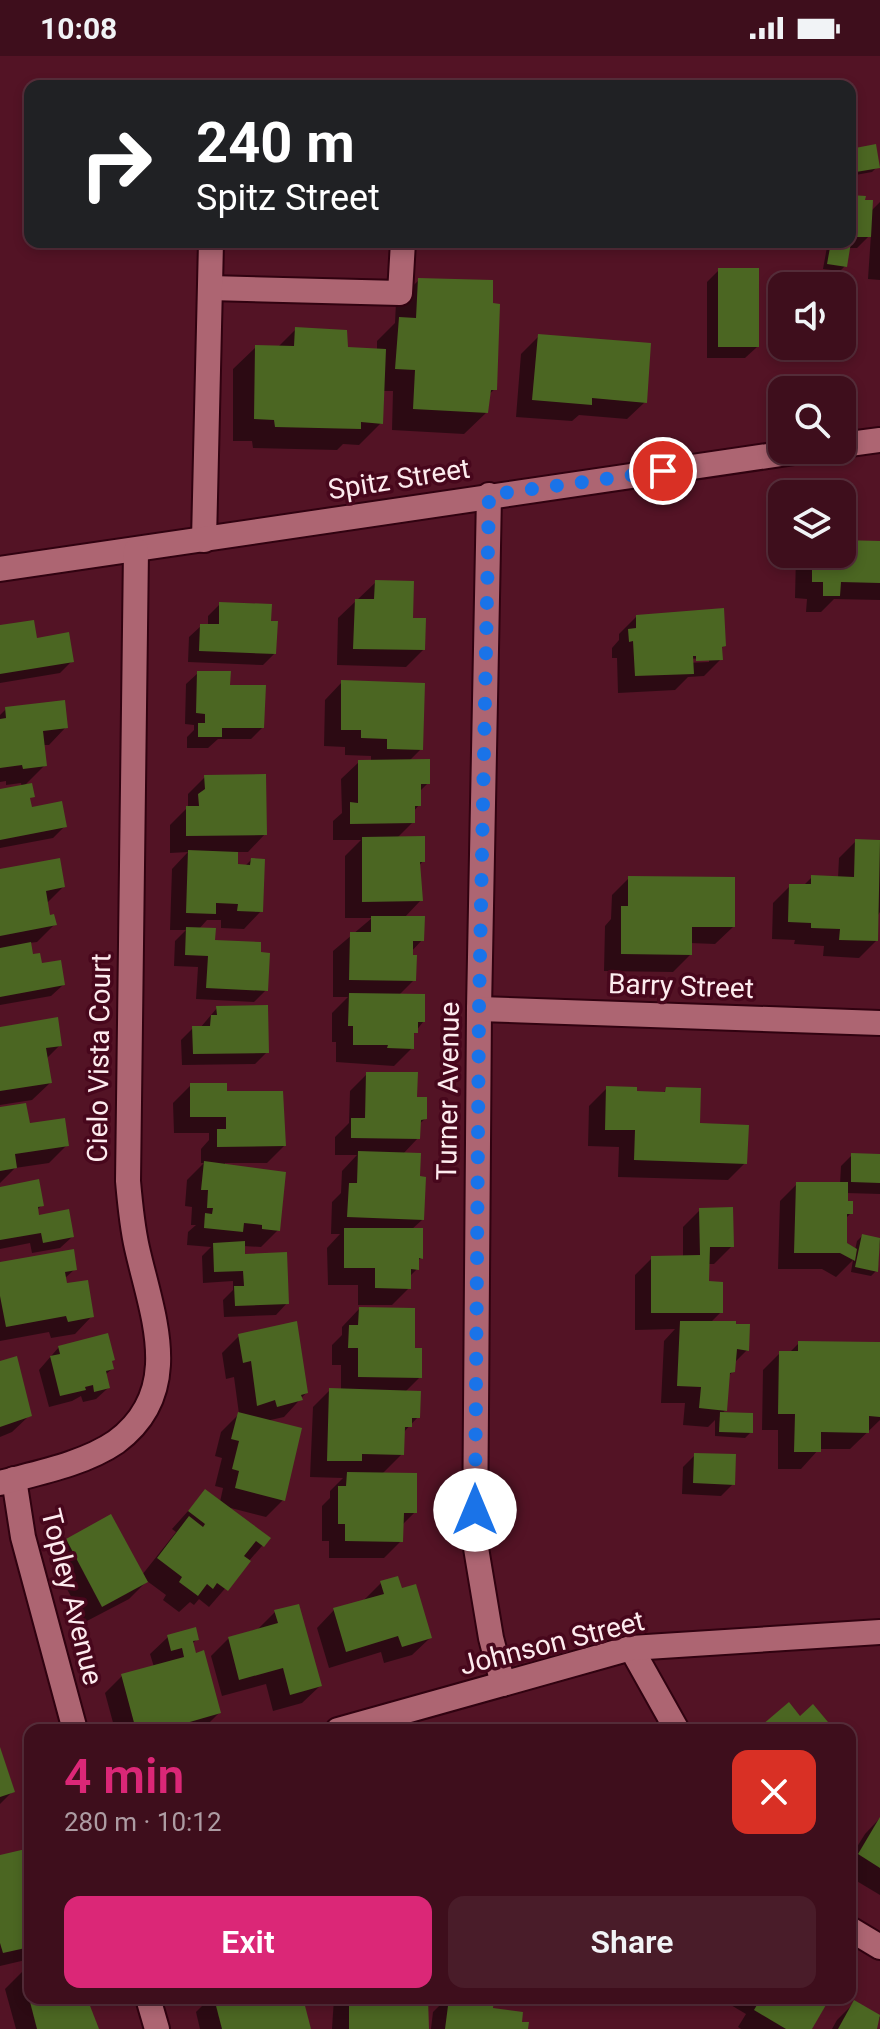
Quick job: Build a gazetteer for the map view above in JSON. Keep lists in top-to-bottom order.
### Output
{
  "streets": {
    "street": [
      "Spitz Street",
      "Barry Street",
      "Cielo Vista Court",
      "Turner Avenue",
      "Topley Avenue",
      "Johnson Street"
    ]
  },
  "crossings": [
    ["Spitz Street", "Cielo Vista Court"],
    ["Spitz Street", "Turner Avenue"],
    ["Barry Street", "Turner Avenue"],
    ["Cielo Vista Court", "Topley Avenue"],
    ["Turner Avenue", "Johnson Street"]
  ],
  "page": {
    "status": "10:08",
    "turn": ["240 m", "Spitz Street"],
    "heading": ["4 min", "280 m · 10:12"],
    "buttons": ["Exit", "Share"]
  }
}
